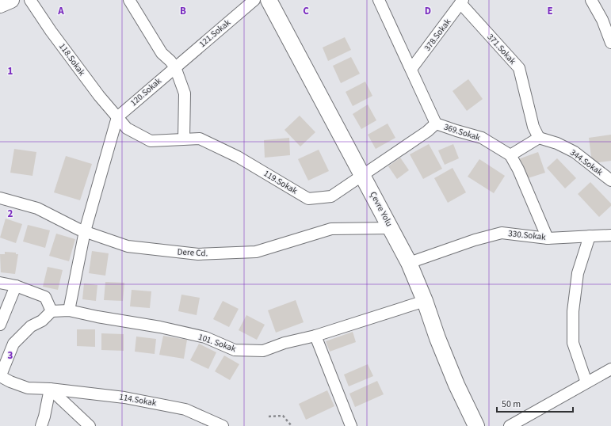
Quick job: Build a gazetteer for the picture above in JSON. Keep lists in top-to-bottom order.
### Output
{
  "streets": {
    "street": [
      "121.Sokak",
      "378.Sokak",
      "371.Sokak",
      "118.Sokak",
      "120.Sokak",
      "369.Sokak",
      "344.Sokak",
      "119.Sokak",
      "Çevre Yolu",
      "330.Sokak",
      "Dere Cd.",
      "101. Sokak",
      "114.Sokak"
    ]
  },
  "crossings": [
    ["121.Sokak", "120.Sokak"],
    ["378.Sokak", "371.Sokak"],
    ["378.Sokak", "369.Sokak"],
    ["371.Sokak", "344.Sokak"],
    ["118.Sokak", "120.Sokak"],
    ["118.Sokak", "119.Sokak"],
    ["120.Sokak", "119.Sokak"],
    ["369.Sokak", "119.Sokak"],
    ["369.Sokak", "330.Sokak"],
    ["119.Sokak", "Çevre Yolu"],
    ["Çevre Yolu", "330.Sokak"],
    ["Çevre Yolu", "Dere Cd."],
    ["Çevre Yolu", "101. Sokak"]
  ],
  "scale_bar": "50 m",
  "grid": {
    "columns": [
      "A",
      "B",
      "C",
      "D",
      "E"
    ],
    "rows": ["1", "2", "3"]
  }
}
